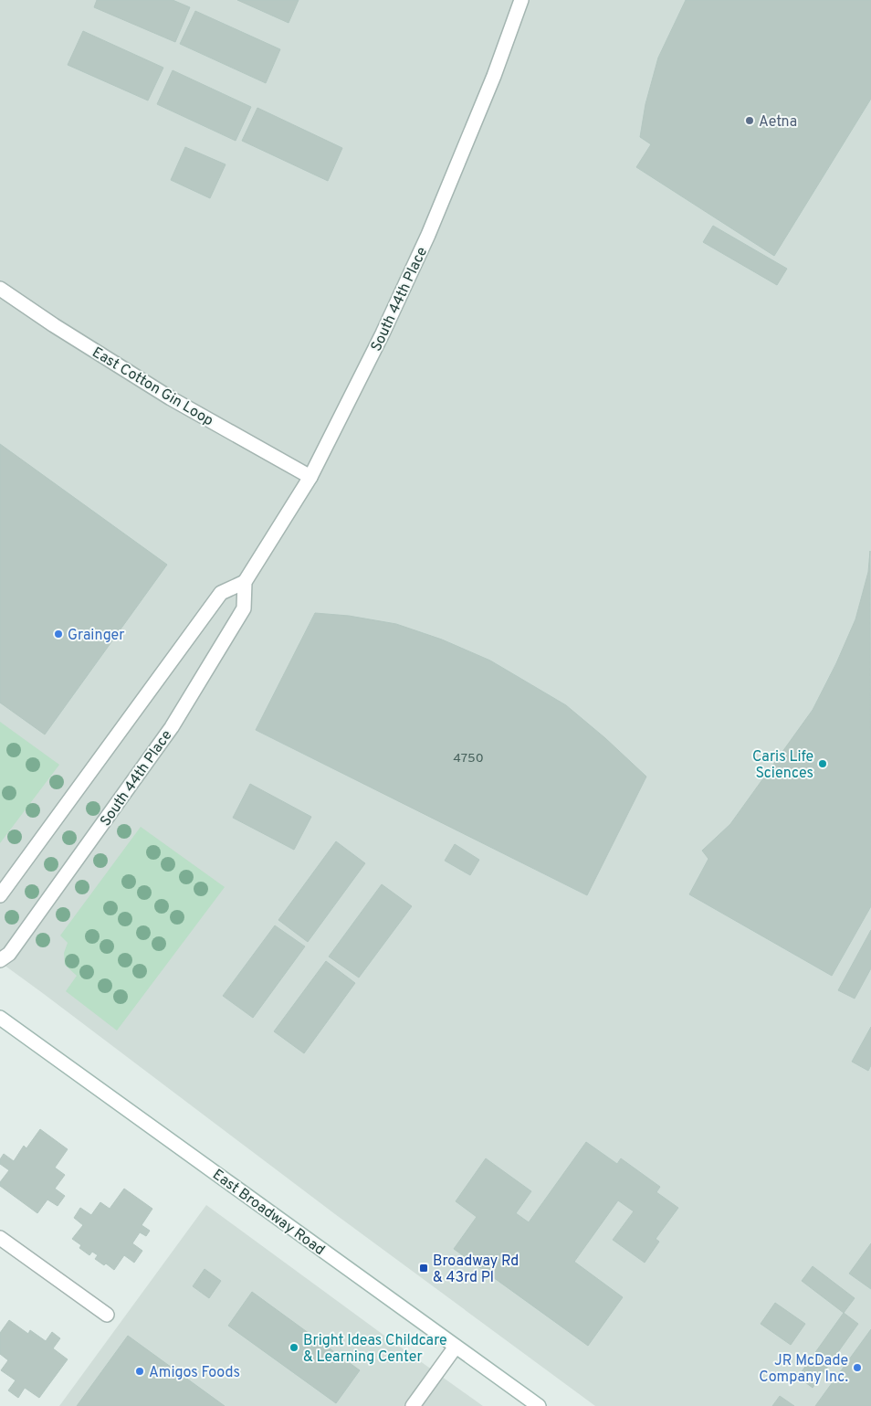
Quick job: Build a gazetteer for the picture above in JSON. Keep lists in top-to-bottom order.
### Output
{
  "streets": {
    "street": ["South 44th Place", "East Cotton Gin Loop", "East Broadway Road"]
  },
  "crossings": [
    ["South 44th Place", "East Cotton Gin Loop"]
  ],
  "places": {
    "other": [
      "Aetna",
      "Grainger",
      "Caris Life Sciences",
      "Bright Ideas Childcare & Learning Center",
      "JR McDade Company Inc.",
      "Amigos Foods"
    ],
    "transit": ["Broadway Rd & 43rd Pl"]
  },
  "house_numbers": ["4750"]
}
